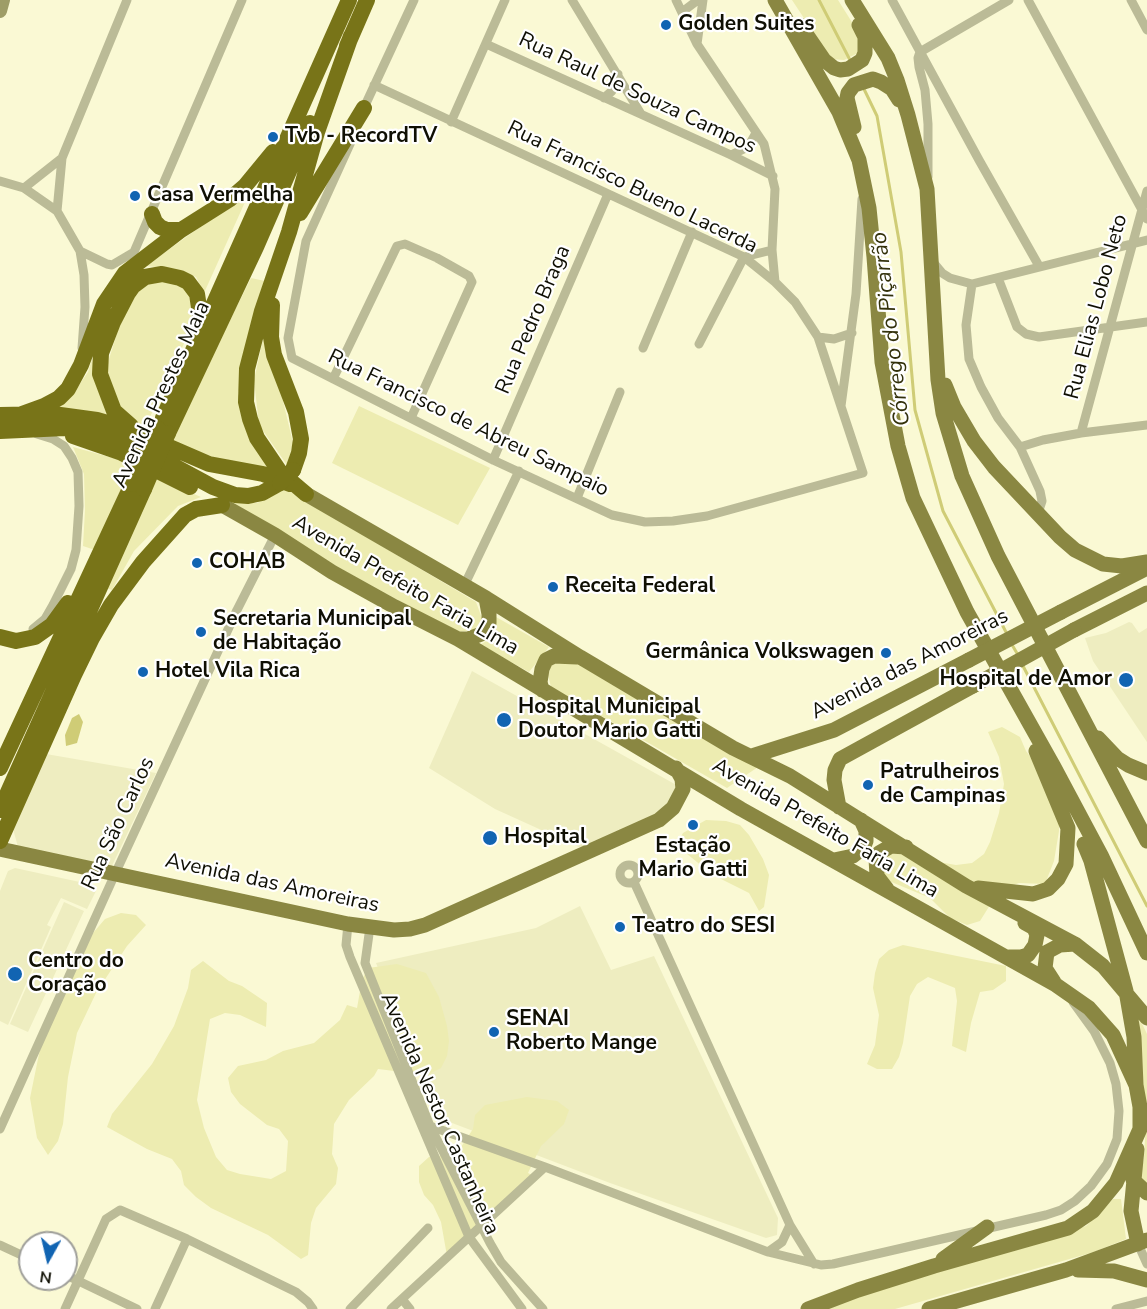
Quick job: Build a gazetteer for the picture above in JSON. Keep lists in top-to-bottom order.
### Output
{
  "streets": {
    "highway": ["Avenida Prestes Maia"],
    "main road": ["Avenida Prefeito Faria Lima", "Avenida das Amoreiras"],
    "street": [
      "Rua Raul de Souza Campos",
      "Rua Francisco Bueno Lacerda",
      "Rua Elias Lobo Neto",
      "Rua Pedro Braga",
      "Rua Francisco de Abreu Sampaio",
      "Rua São Carlos",
      "Avenida Nestor Castanheira"
    ]
  },
  "crossings": [
    ["Rua Francisco Bueno Lacerda", "Rua Pedro Braga"],
    ["Rua Francisco Bueno Lacerda", "Rua Francisco de Abreu Sampaio"],
    ["Rua Pedro Braga", "Rua Francisco de Abreu Sampaio"],
    ["Avenida Prefeito Faria Lima", "Avenida das Amoreiras"],
    ["Avenida Prefeito Faria Lima", "Rua São Carlos"],
    ["Avenida das Amoreiras", "Rua São Carlos"],
    ["Avenida das Amoreiras", "Avenida Nestor Castanheira"]
  ],
  "water": ["Córrego do Piçarrão"],
  "places": [
    "Golden Suites",
    "Tvb - RecordTV",
    "Casa Vermelha",
    "COHAB",
    "Receita Federal",
    "Secretaria Municipal de Habitação",
    "Germânica Volkswagen",
    "Hotel Vila Rica",
    "Hospital de Amor",
    "Hospital Municipal Doutor Mario Gatti",
    "Patrulheiros de Campinas",
    "Estação Mario Gatti",
    "Hospital",
    "Teatro do SESI",
    "Centro do Coração",
    "SENAI Roberto Mange"
  ],
  "north": "bottom"
}
